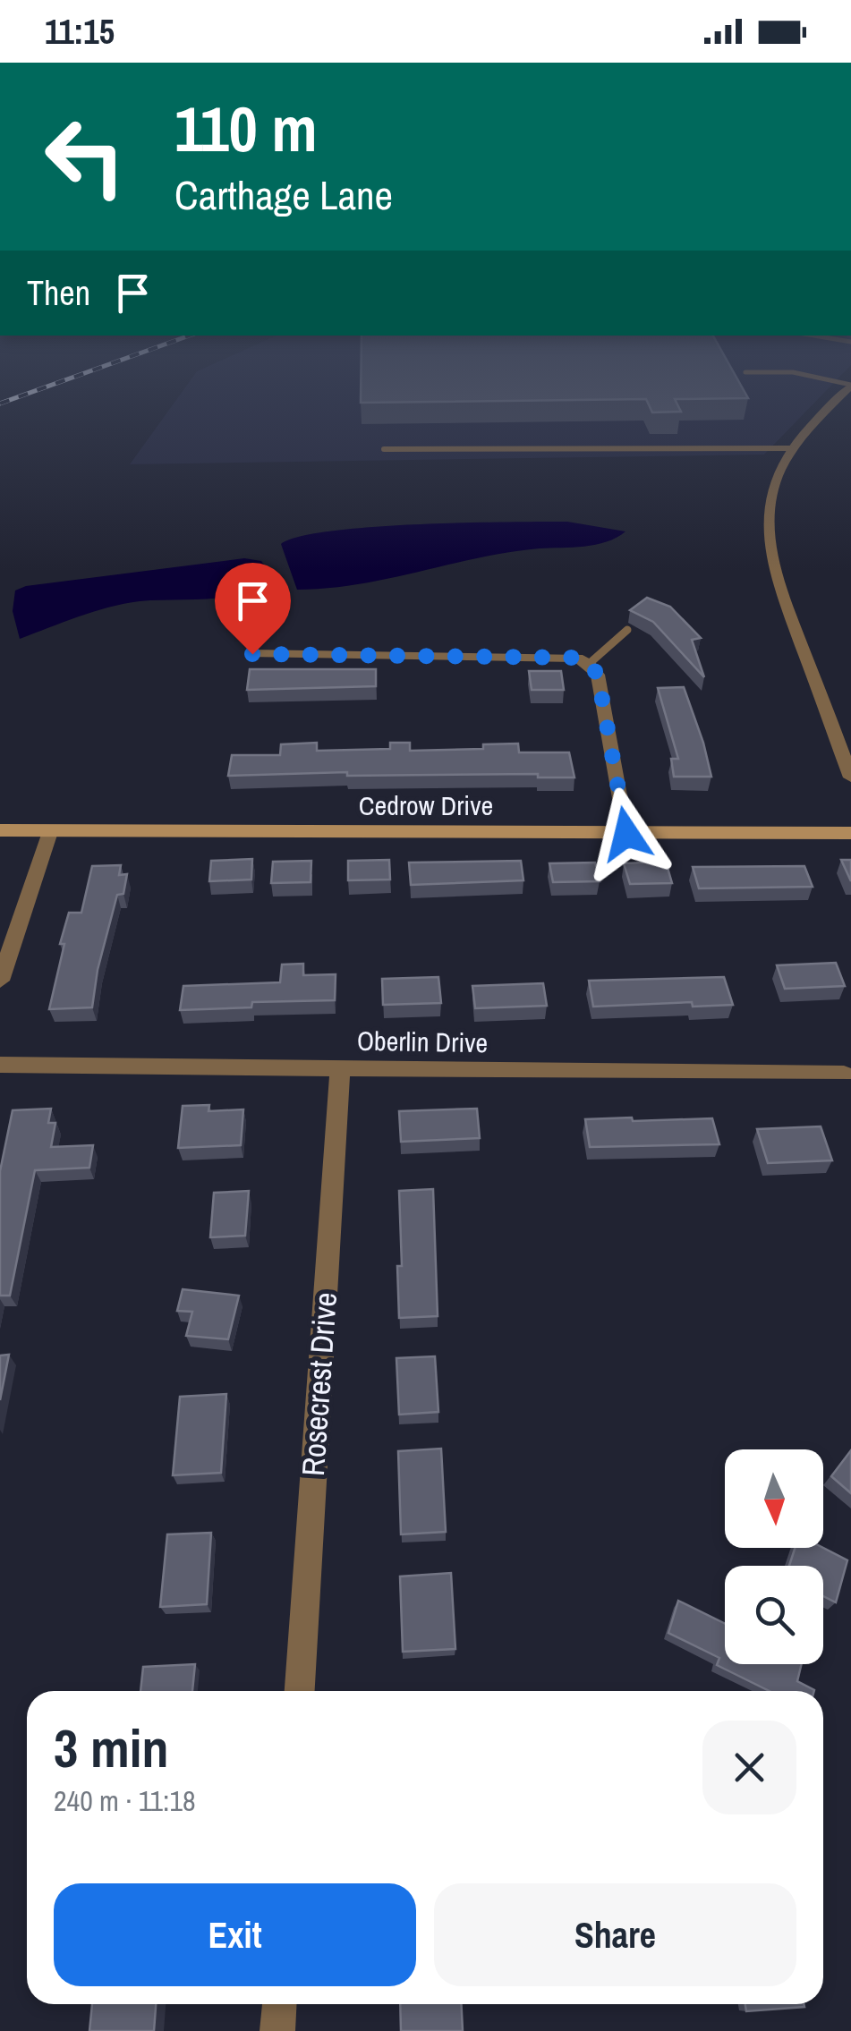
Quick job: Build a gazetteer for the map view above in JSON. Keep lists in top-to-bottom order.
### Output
{
  "streets": {
    "street": ["Cedrow Drive", "Oberlin Drive", "Rosecrest Drive"]
  },
  "crossings": [
    ["Oberlin Drive", "Rosecrest Drive"]
  ],
  "north": "bottom",
  "page": {
    "status": "11:15",
    "turn": ["110 m", "Carthage Lane"],
    "then": "Then",
    "heading": ["3 min", "240 m · 11:18"],
    "buttons": ["Exit", "Share"]
  }
}
